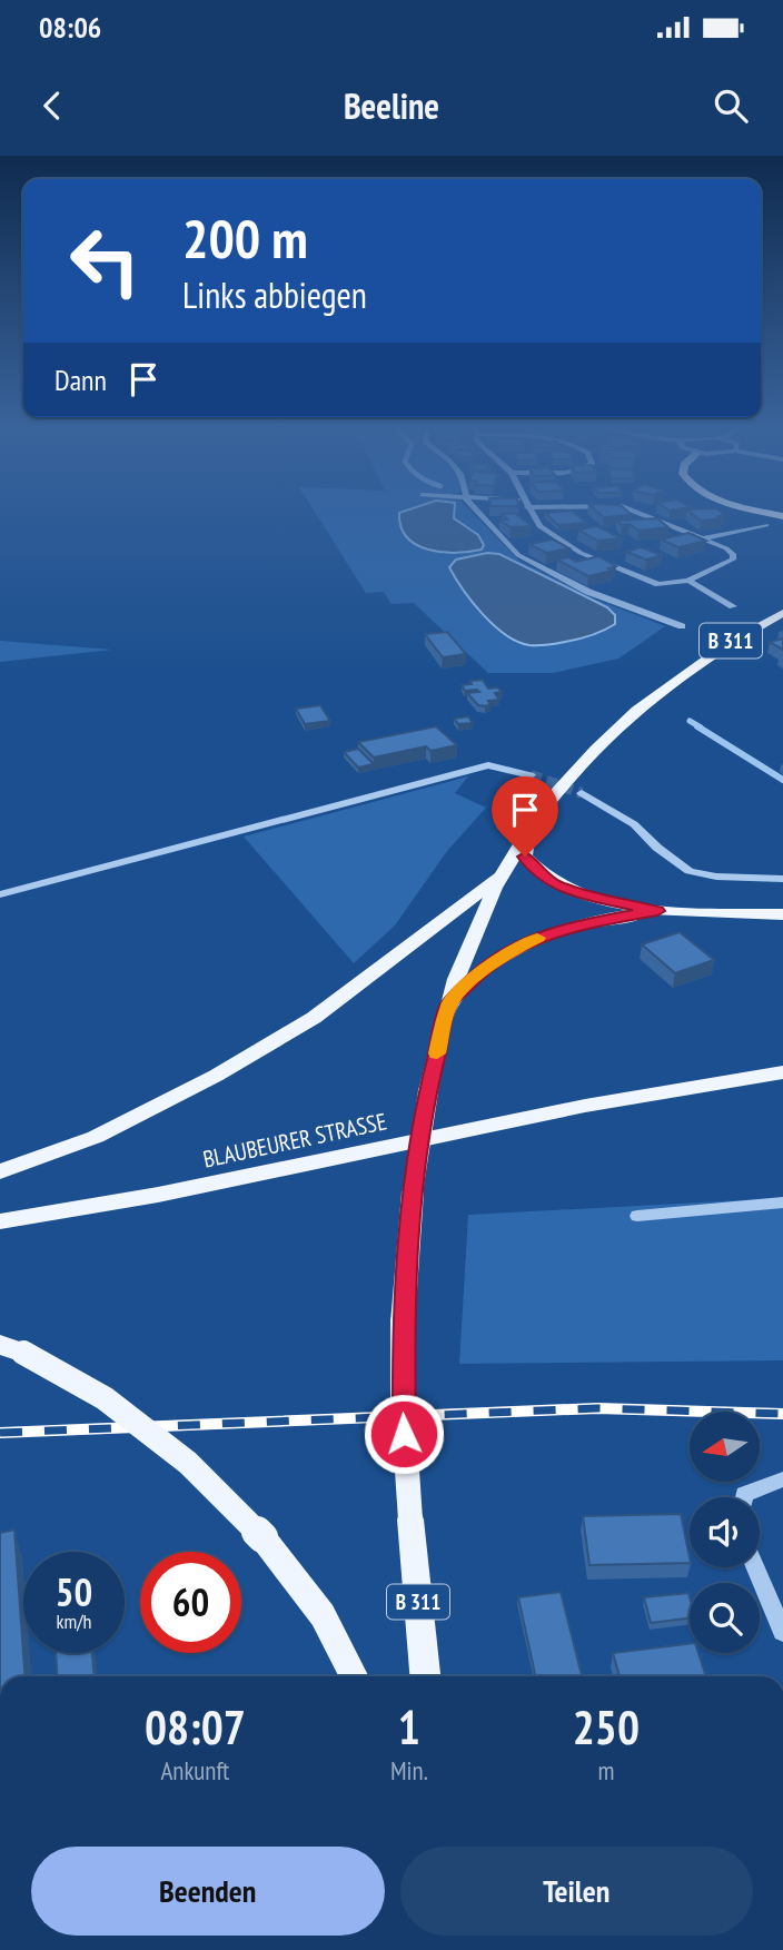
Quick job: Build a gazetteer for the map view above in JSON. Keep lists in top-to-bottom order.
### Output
{
  "streets": {
    "main road": ["B 311", "BLAUBEURER STRASSE"]
  },
  "north": "left",
  "page": {
    "status": "08:06",
    "header": "Beeline",
    "turn": ["200 m", "Links abbiegen"],
    "then": "Dann",
    "speed": "50 km/h",
    "limit": "60",
    "eta": [
      "08:07",
      "Ankunft",
      "1",
      "Min.",
      "250",
      "m"
    ],
    "buttons": ["Beenden", "Teilen"]
  }
}
